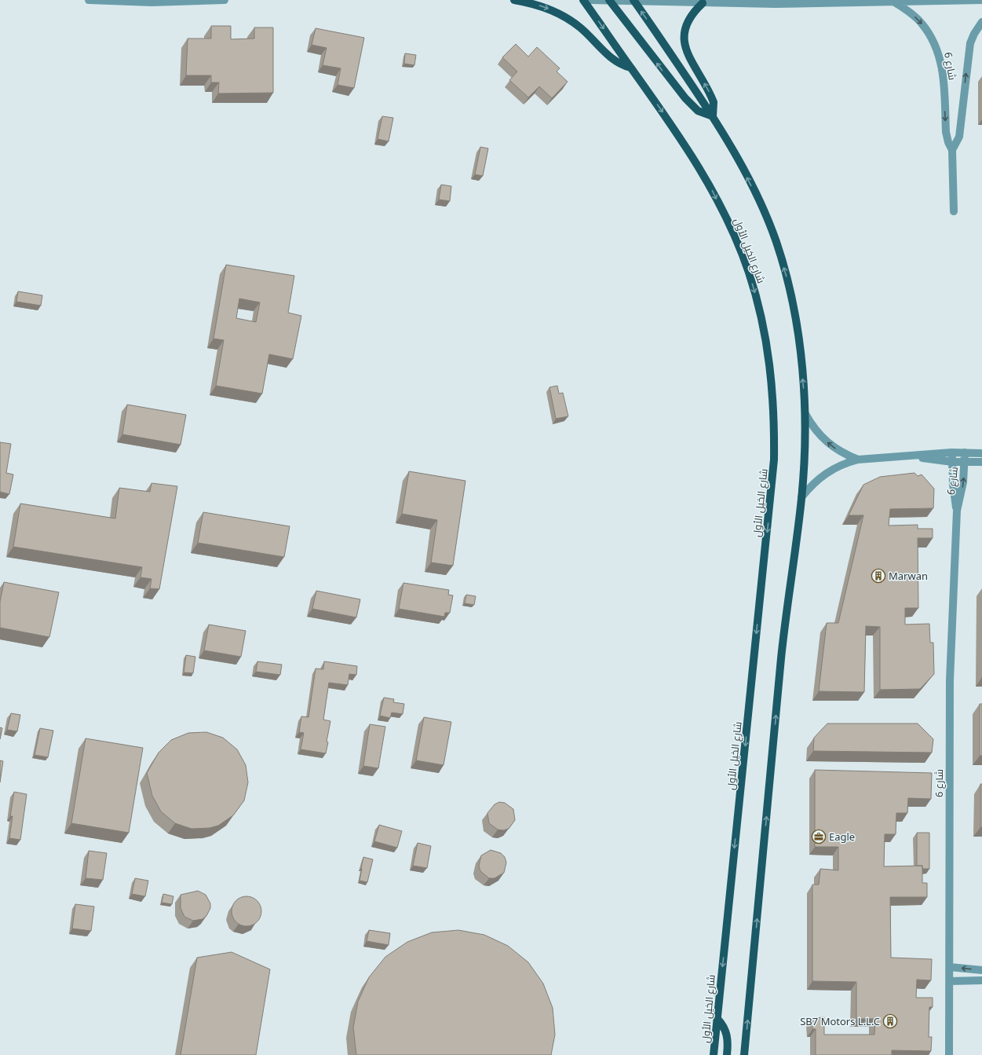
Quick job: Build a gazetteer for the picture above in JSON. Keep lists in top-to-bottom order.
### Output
{
  "streets": {
    "main road": ["شارع الخيل الأول"],
    "street": ["شارع 6"]
  },
  "places": {
    "building": ["Marwan", "SB7 Motors L.L.C"],
    "office": ["Eagle"]
  }
}
